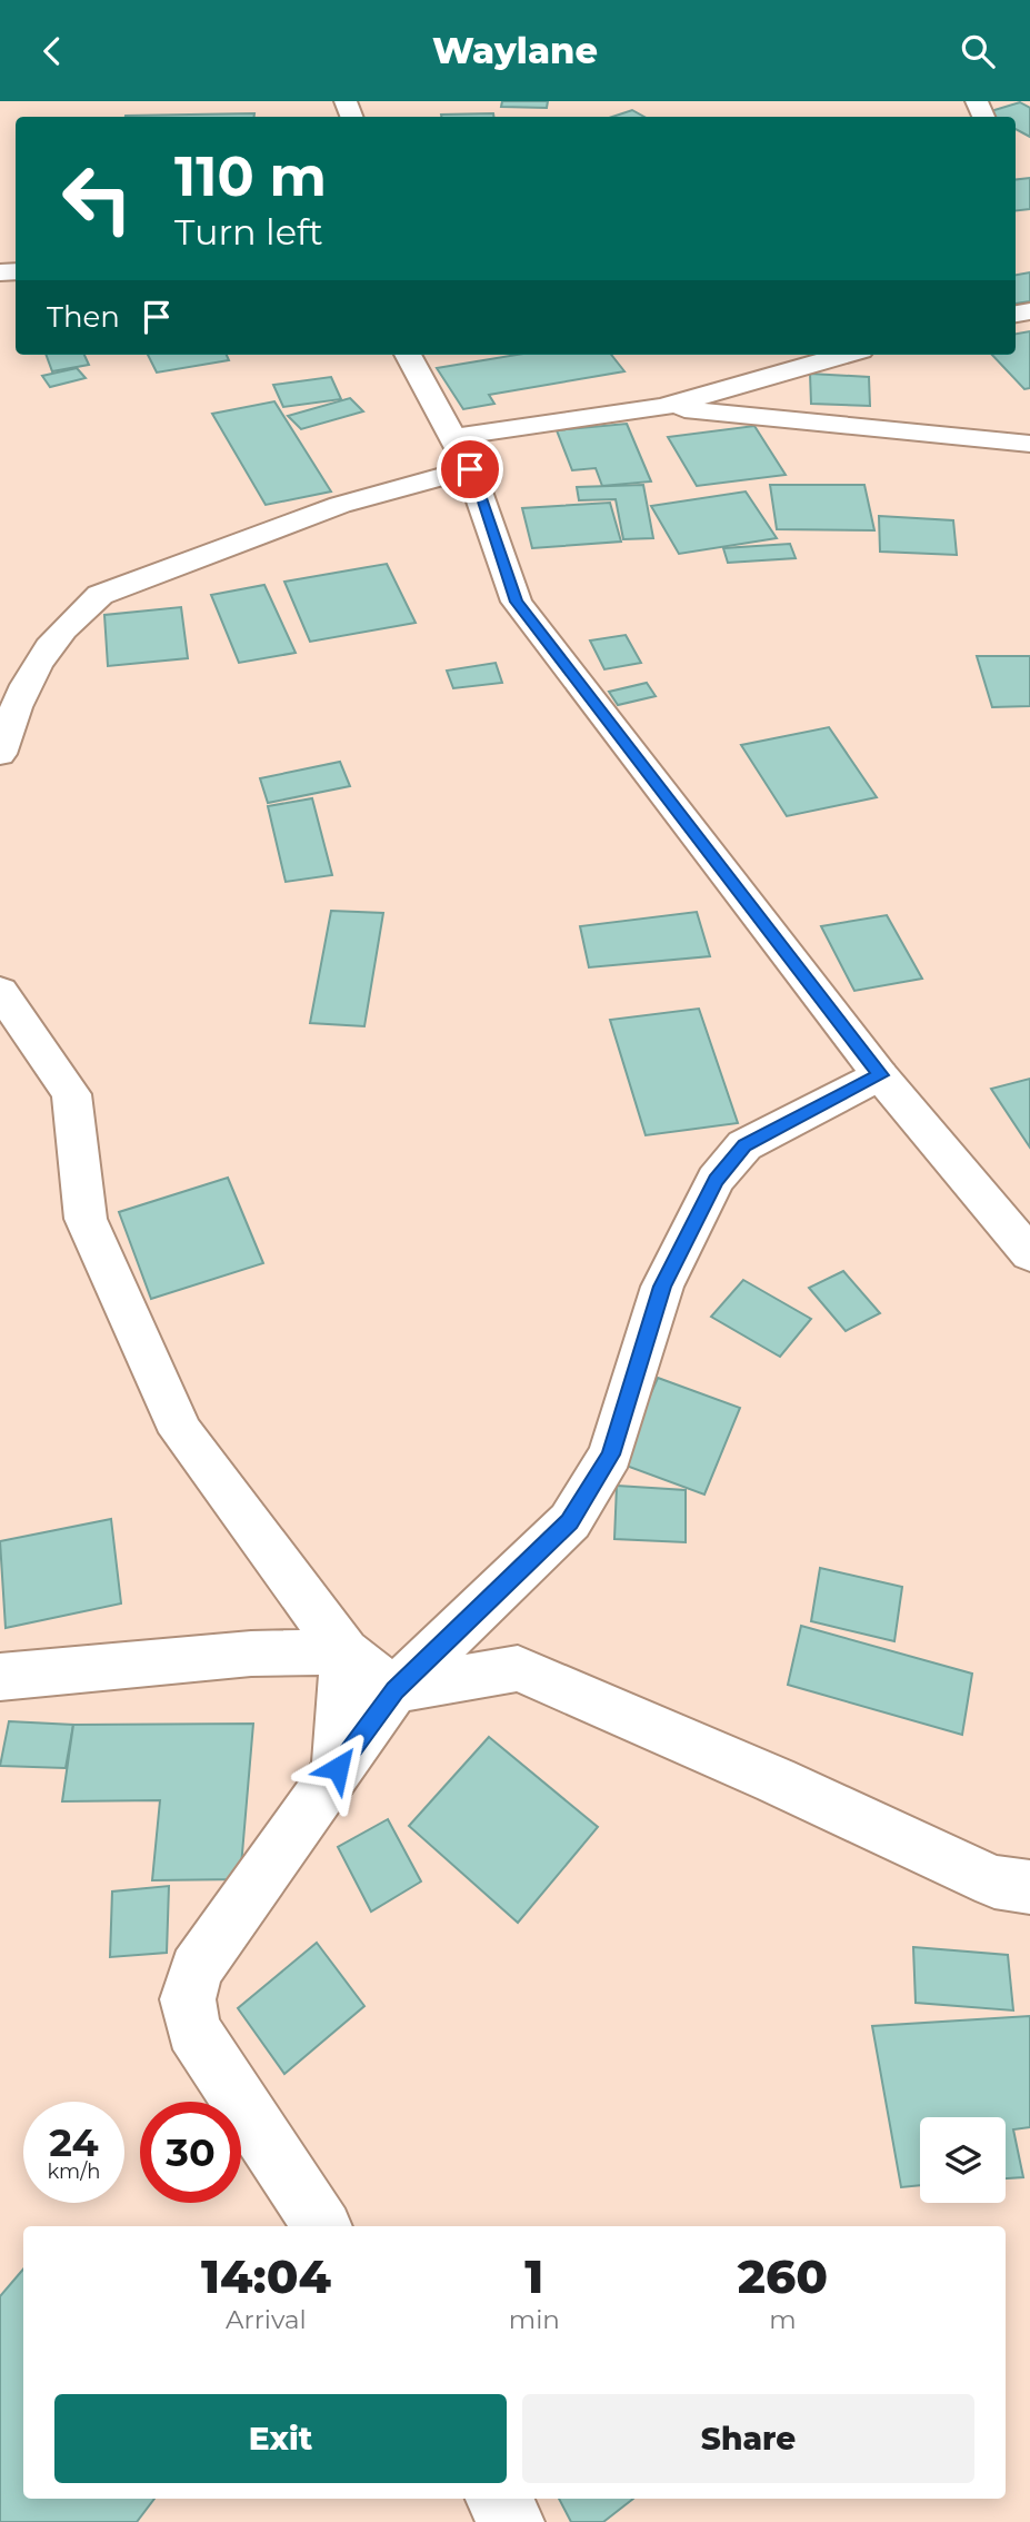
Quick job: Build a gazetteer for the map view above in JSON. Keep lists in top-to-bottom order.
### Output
{
  "page": {
    "header": "Waylane",
    "turn": ["110 m", "Turn left"],
    "then": "Then",
    "speed": "24 km/h",
    "limit": "30",
    "eta": [
      "14:04",
      "Arrival",
      "1",
      "min",
      "260",
      "m"
    ],
    "buttons": ["Exit", "Share"]
  }
}
